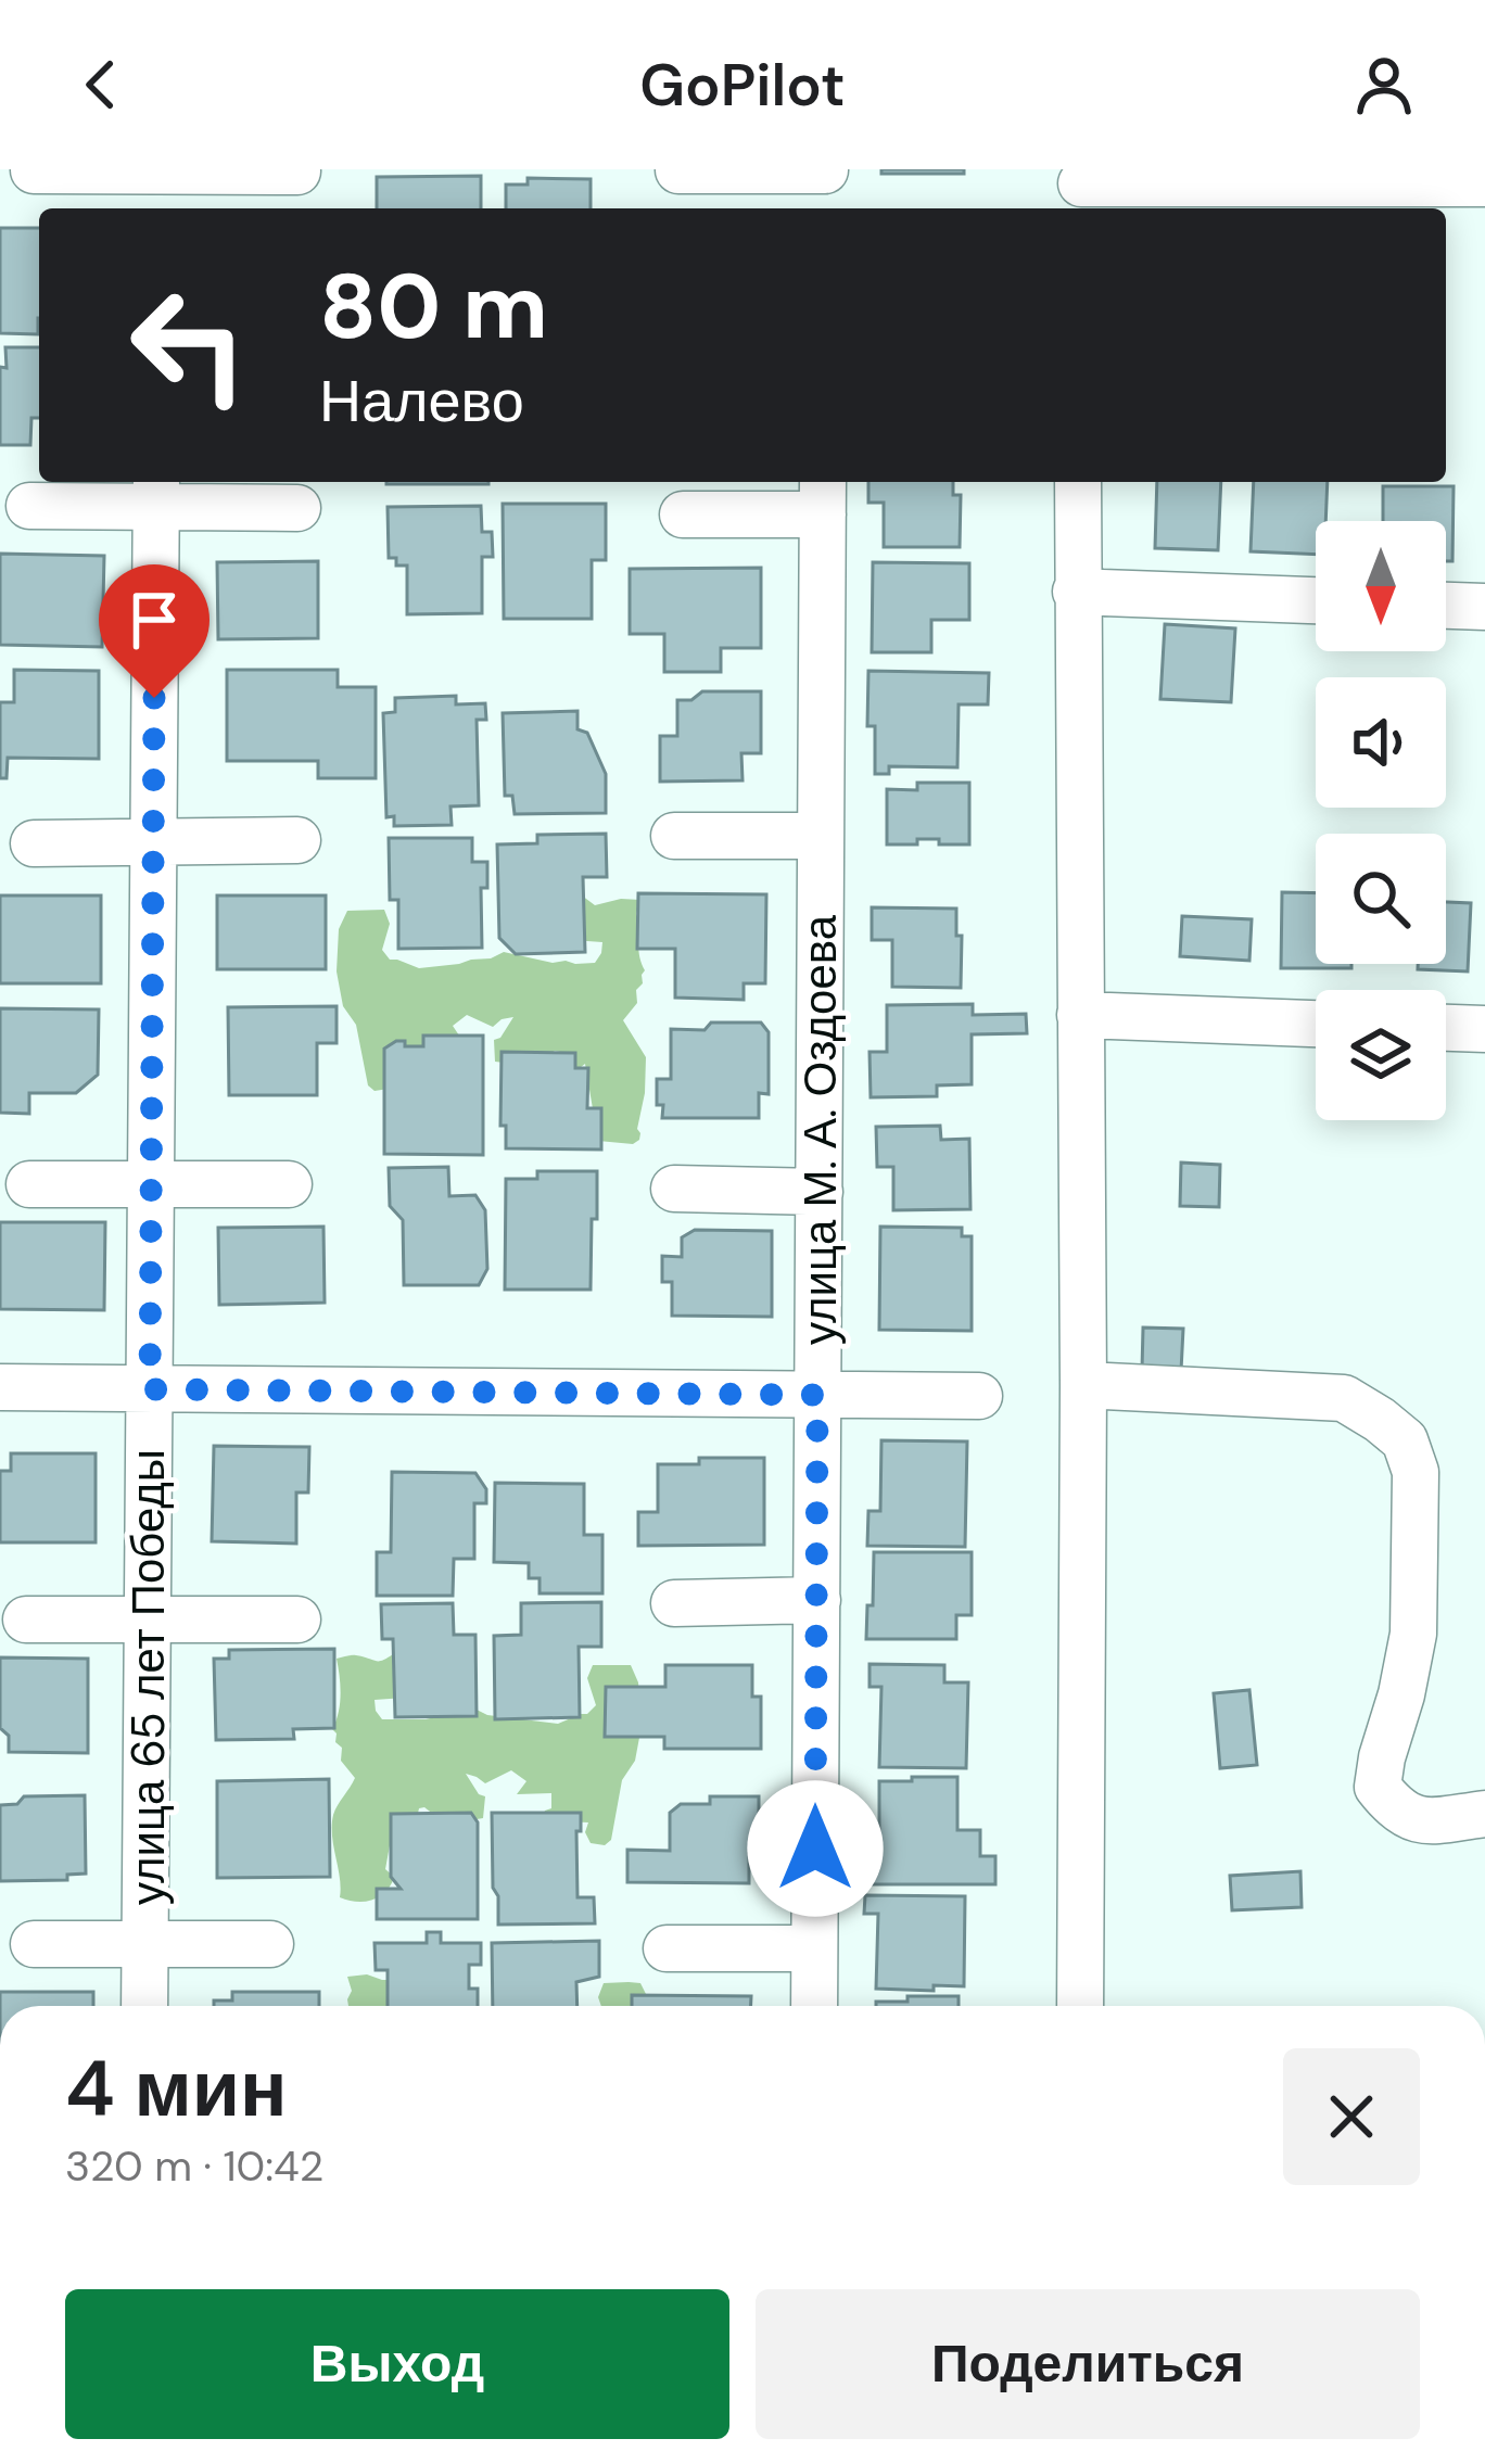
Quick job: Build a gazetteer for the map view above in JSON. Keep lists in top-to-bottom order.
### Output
{
  "streets": {
    "street": ["улица М. А. Оздоева", "улица 65 лет Победы"]
  },
  "north": "bottom",
  "page": {
    "header": "GoPilot",
    "turn": ["80 m", "Налево"],
    "heading": ["4 мин", "320 m · 10:42"],
    "buttons": ["Выход", "Поделиться"]
  }
}
